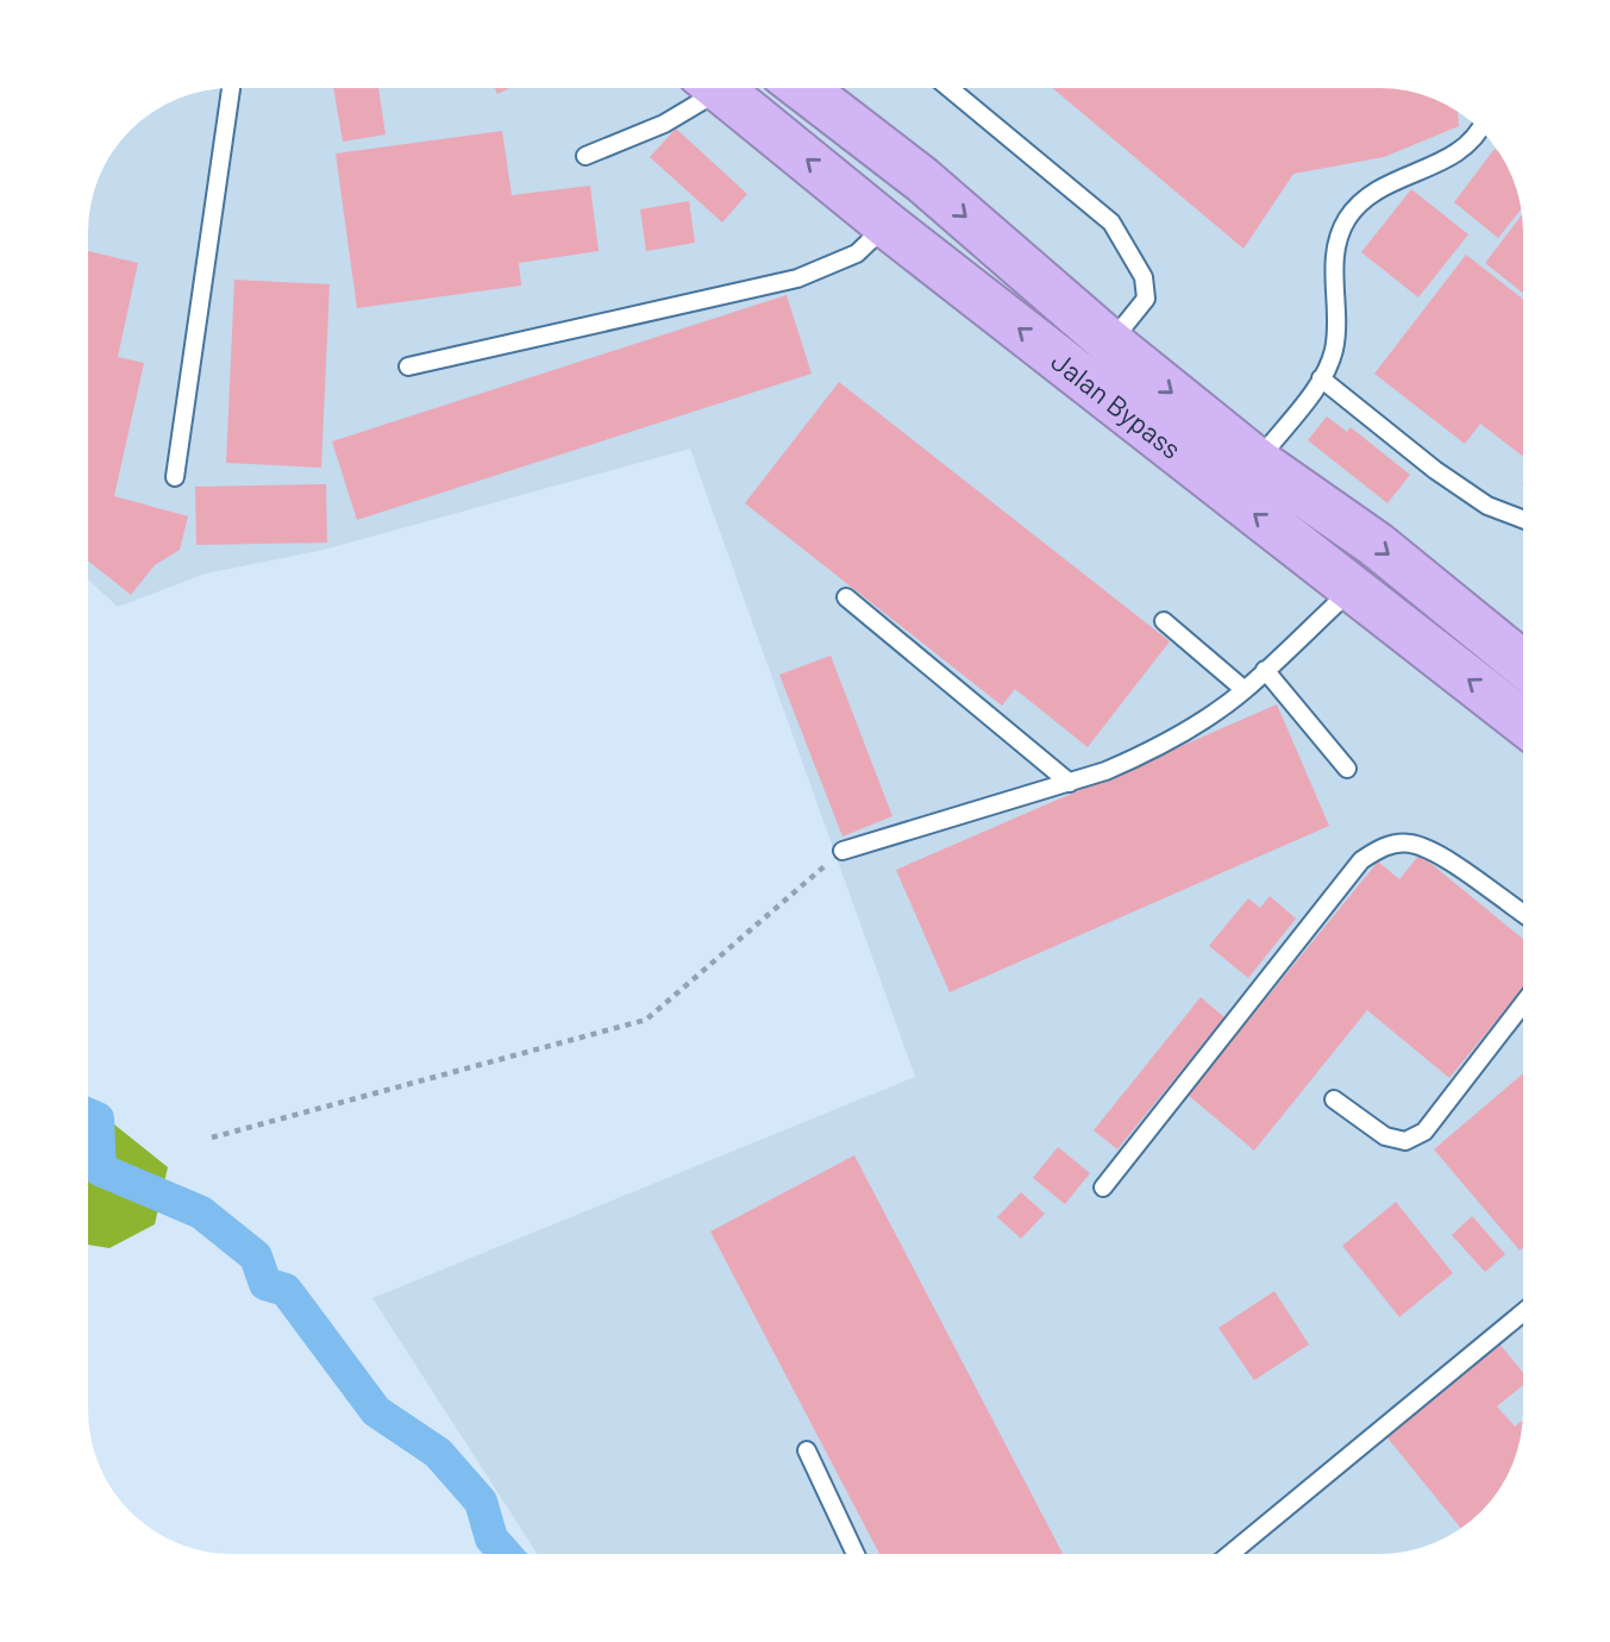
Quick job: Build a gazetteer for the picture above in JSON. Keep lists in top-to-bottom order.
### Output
{
  "streets": {
    "highway": ["Jalan Bypass"]
  }
}
